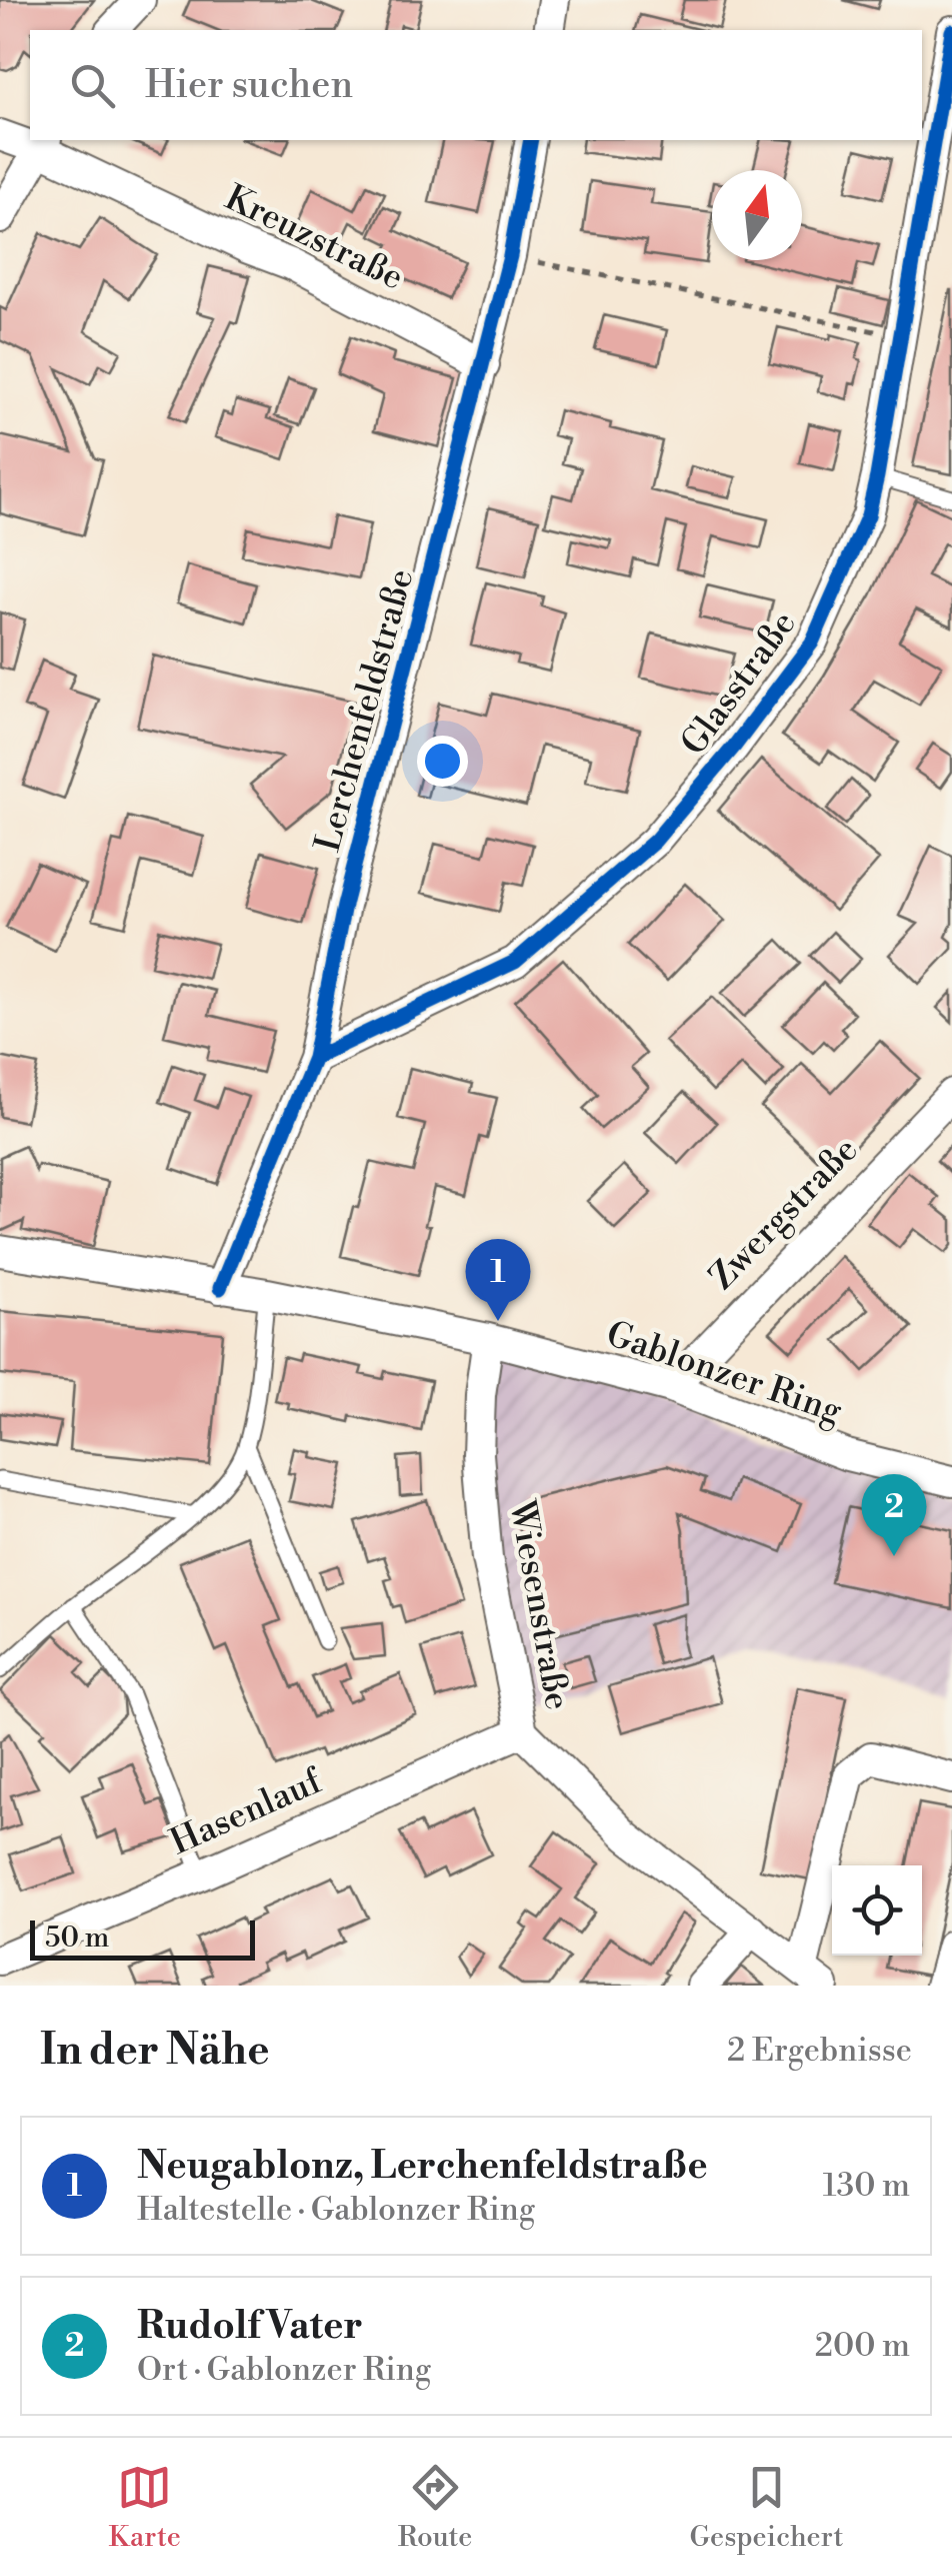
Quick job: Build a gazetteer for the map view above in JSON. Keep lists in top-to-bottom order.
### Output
{
  "streets": {
    "street": [
      "Kreuzstraße",
      "Glasstraße",
      "Lerchenfeldstraße",
      "Zwergstraße",
      "Gablonzer Ring",
      "Wiesenstraße",
      "Hasenlauf"
    ]
  },
  "crossings": [
    ["Kreuzstraße", "Lerchenfeldstraße"],
    ["Glasstraße", "Lerchenfeldstraße"],
    ["Lerchenfeldstraße", "Gablonzer Ring"],
    ["Zwergstraße", "Gablonzer Ring"],
    ["Gablonzer Ring", "Wiesenstraße"],
    ["Wiesenstraße", "Hasenlauf"]
  ],
  "scale_bar": "50 m",
  "north": "top",
  "page": {
    "search": "Hier suchen",
    "pins": ["1", "2"],
    "scale": "50 m",
    "heading": ["In der Nähe", "2 Ergebnisse"],
    "list": [
      {
        "mark": "1",
        "name": "Neugablonz, Lerchenfeldstraße",
        "note": "Haltestelle · Gablonzer Ring",
        "value": "130 m"
      },
      {
        "mark": "2",
        "name": "Rudolf Vater",
        "note": "Ort · Gablonzer Ring",
        "value": "200 m"
      }
    ],
    "nav": ["Karte", "Route", "Gespeichert"]
  }
}
